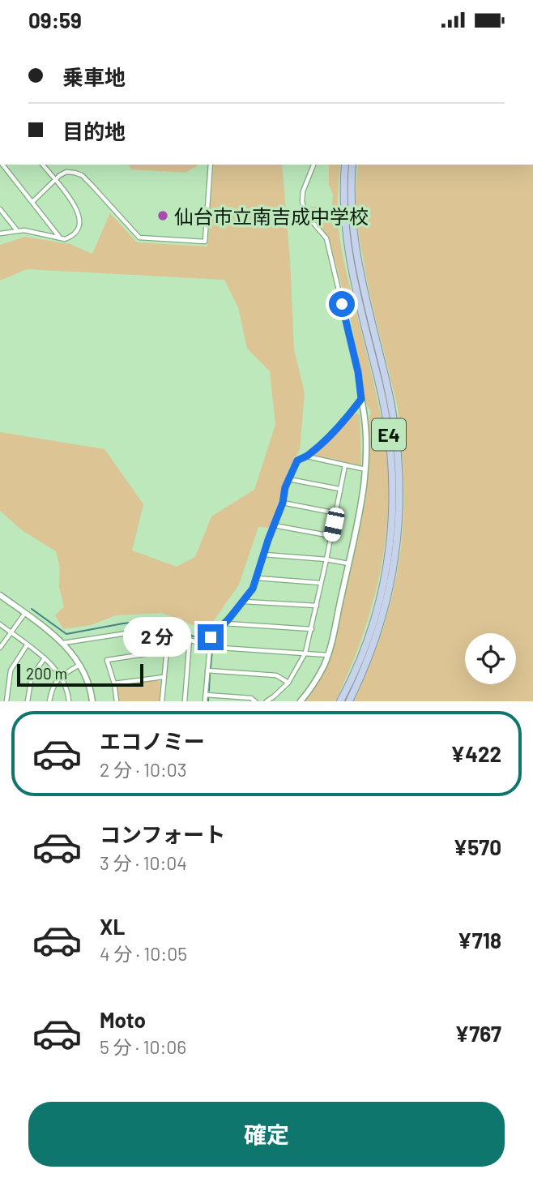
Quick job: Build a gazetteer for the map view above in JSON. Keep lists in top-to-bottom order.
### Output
{
  "streets": {
    "highway": ["E4"]
  },
  "places": ["仙台市立南吉成中学校"],
  "scale_bar": "200 m",
  "page": {
    "status": "09:59",
    "banner": ["乗車地", "目的地"],
    "bubble": "2 分",
    "scale": "200 m",
    "list": [
      {
        "name": "エコノミー",
        "note": "2 分 · 10:03",
        "value": "¥422"
      },
      {
        "name": "コンフォート",
        "note": "3 分 · 10:04",
        "value": "¥570"
      },
      {
        "name": "XL",
        "note": "4 分 · 10:05",
        "value": "¥718"
      },
      {
        "name": "Moto",
        "note": "5 分 · 10:06",
        "value": "¥767"
      }
    ],
    "buttons": "確定"
  }
}
